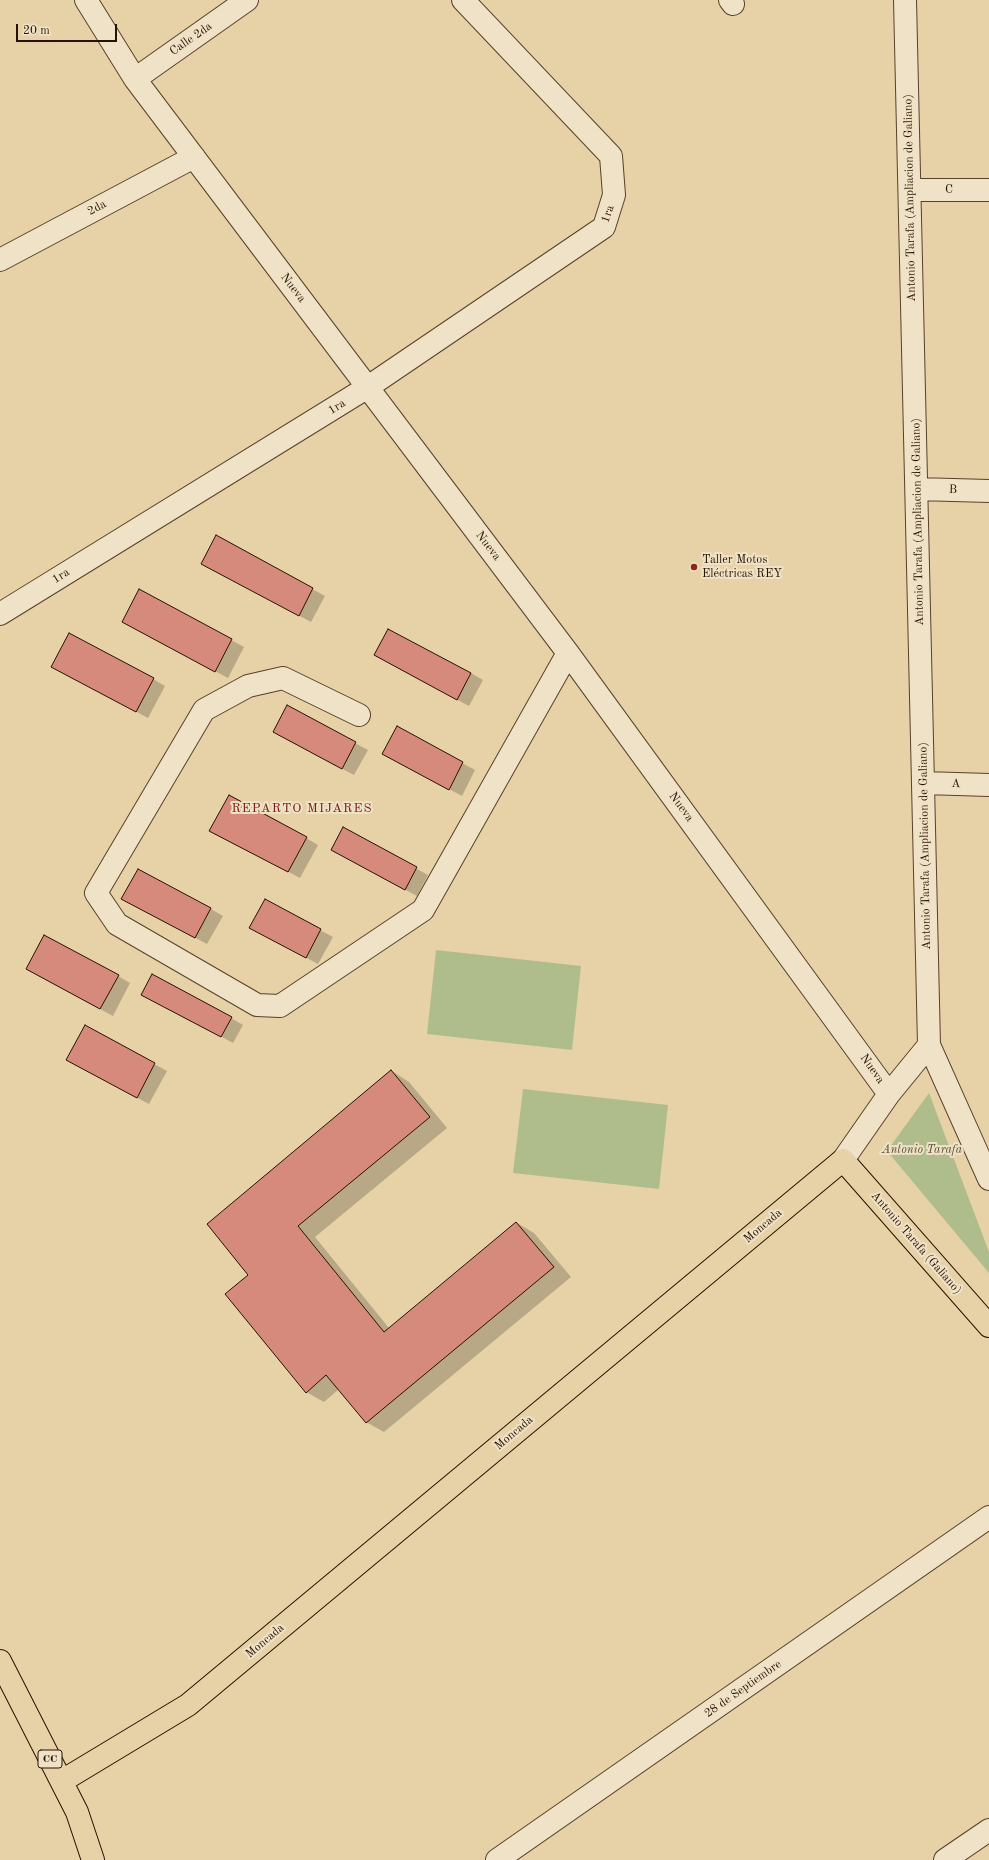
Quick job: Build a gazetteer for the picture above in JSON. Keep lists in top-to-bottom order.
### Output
{
  "streets": {
    "main road": ["Moncada", "Antonio Tarafa (Galiano)", "CC"],
    "street": [
      "Calle 2da",
      "C",
      "Antonio Tarafa (Ampliacion de Galiano)",
      "2da",
      "1ra",
      "Nueva",
      "B",
      "A",
      "28 de Septiembre"
    ]
  },
  "crossings": [
    ["Calle 2da", "Nueva"],
    ["C", "Antonio Tarafa (Ampliacion de Galiano)"],
    ["Antonio Tarafa (Ampliacion de Galiano)", "B"],
    ["Antonio Tarafa (Ampliacion de Galiano)", "A"],
    ["Antonio Tarafa (Ampliacion de Galiano)", "Moncada"],
    ["2da", "Nueva"],
    ["1ra", "Nueva"],
    ["Nueva", "Moncada"],
    ["Moncada", "Antonio Tarafa (Galiano)"],
    ["Moncada", "CC"]
  ],
  "districts": ["REPARTO MIJARES"],
  "parks": ["Antonio Tarafa"],
  "places": ["Taller Motos Eléctricas REY"],
  "scale_bar": "20 m"
}
